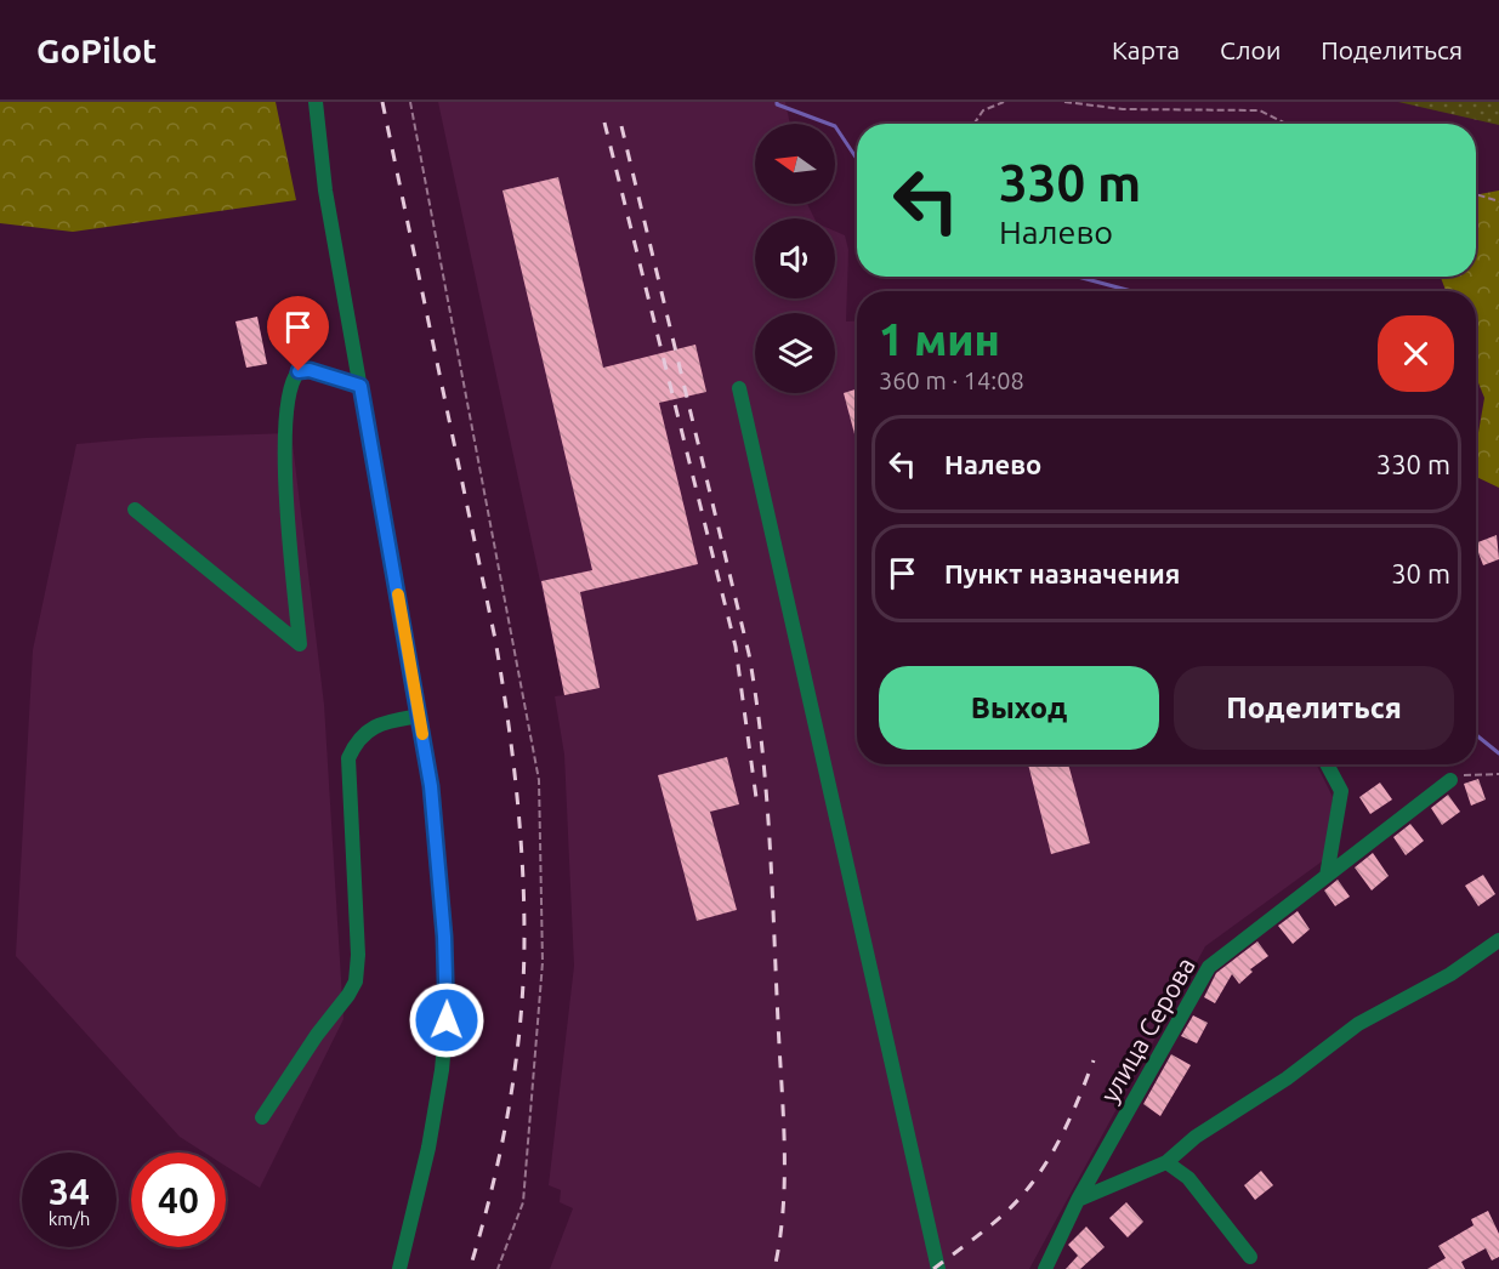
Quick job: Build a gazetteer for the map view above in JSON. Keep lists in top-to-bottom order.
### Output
{
  "streets": {
    "street": ["улица Серова"]
  },
  "north": "left",
  "page": {
    "header": "GoPilot",
    "nav": ["Карта", "Слои", "Поделиться"],
    "turn": ["330 m", "Налево"],
    "heading": ["1 мин", "360 m · 14:08"],
    "list": [
      {
        "name": "Налево",
        "value": "330 m"
      },
      {
        "name": "Пункт назначения",
        "value": "30 m"
      }
    ],
    "buttons": ["Выход", "Поделиться"],
    "speed": "34 km/h",
    "limit": "40"
  }
}
